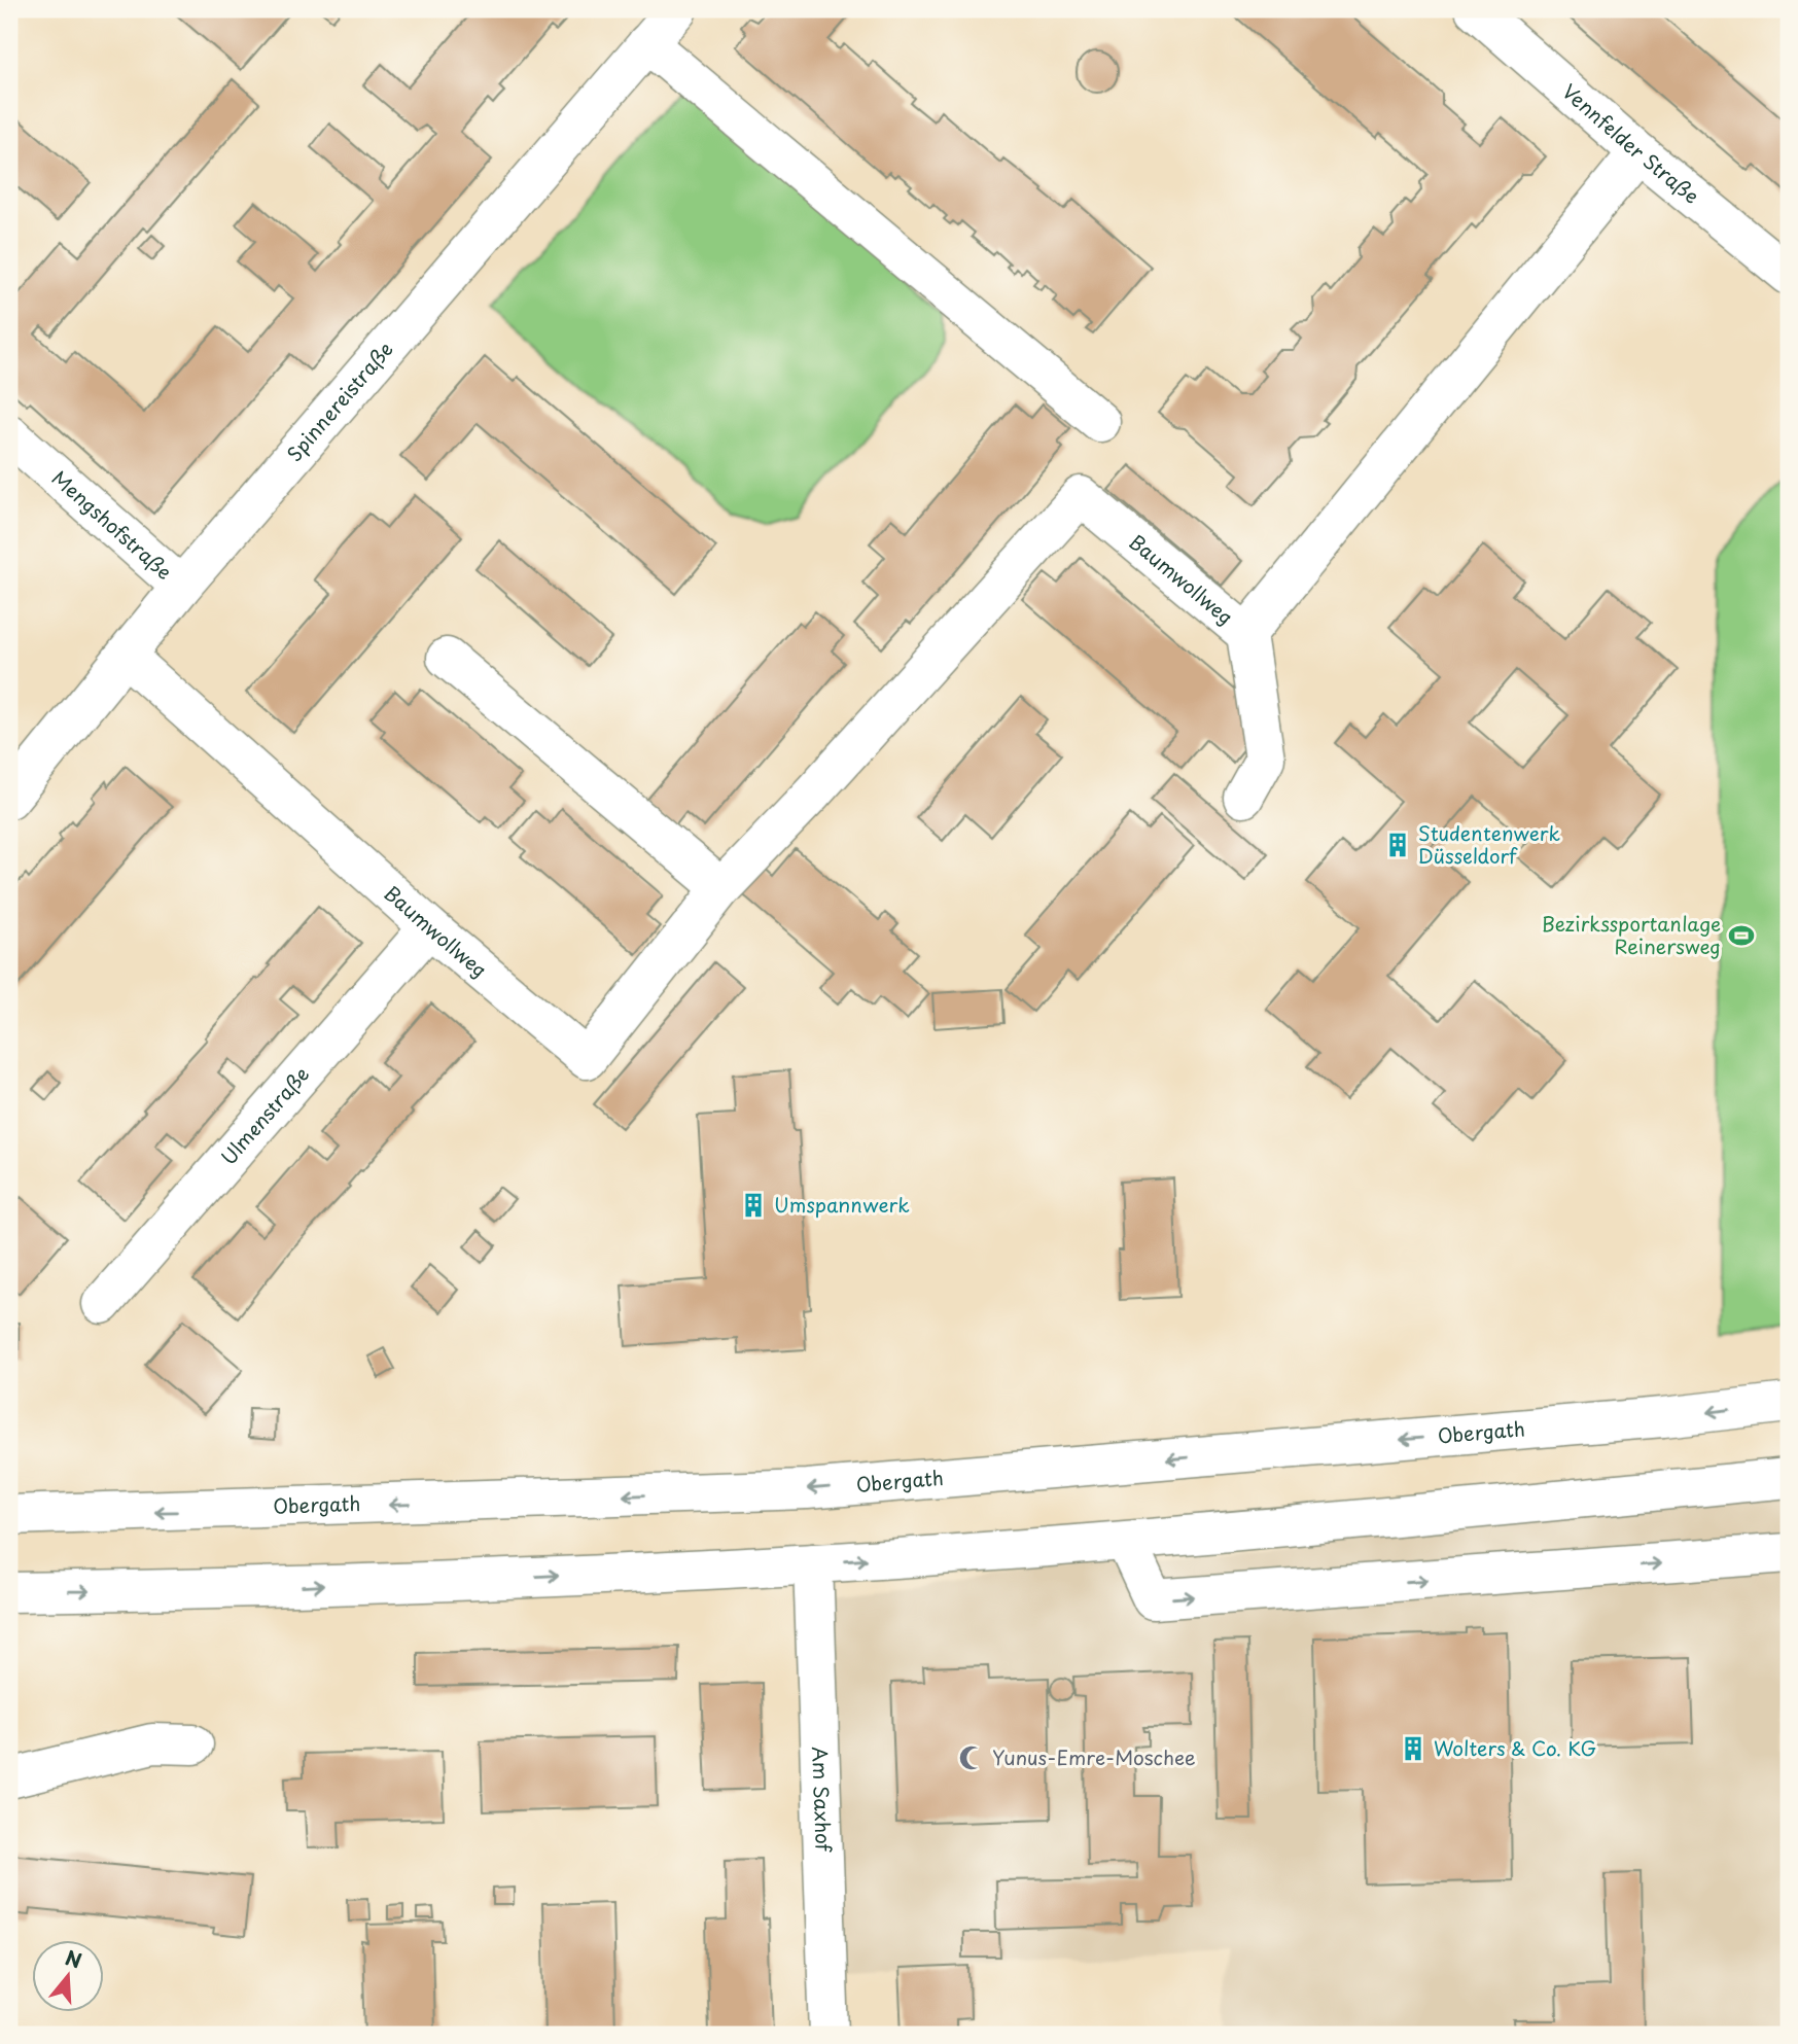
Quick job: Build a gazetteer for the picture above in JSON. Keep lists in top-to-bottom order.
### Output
{
  "streets": {
    "street": [
      "Vennfelder Straße",
      "Spinnereistraße",
      "Mengshofstraße",
      "Baumwollweg",
      "Ulmenstraße",
      "Obergath",
      "Am Saxhof"
    ]
  },
  "crossings": [
    ["Vennfelder Straße", "Baumwollweg"],
    ["Spinnereistraße", "Mengshofstraße"],
    ["Spinnereistraße", "Baumwollweg"],
    ["Baumwollweg", "Ulmenstraße"]
  ],
  "places": {
    "building": ["Studentenwerk Düsseldorf", "Umspannwerk", "Wolters & Co. KG"],
    "sports": ["Bezirkssportanlage Reinersweg"],
    "mosque": ["Yunus-Emre-Moschee"]
  },
  "north": "top"
}
